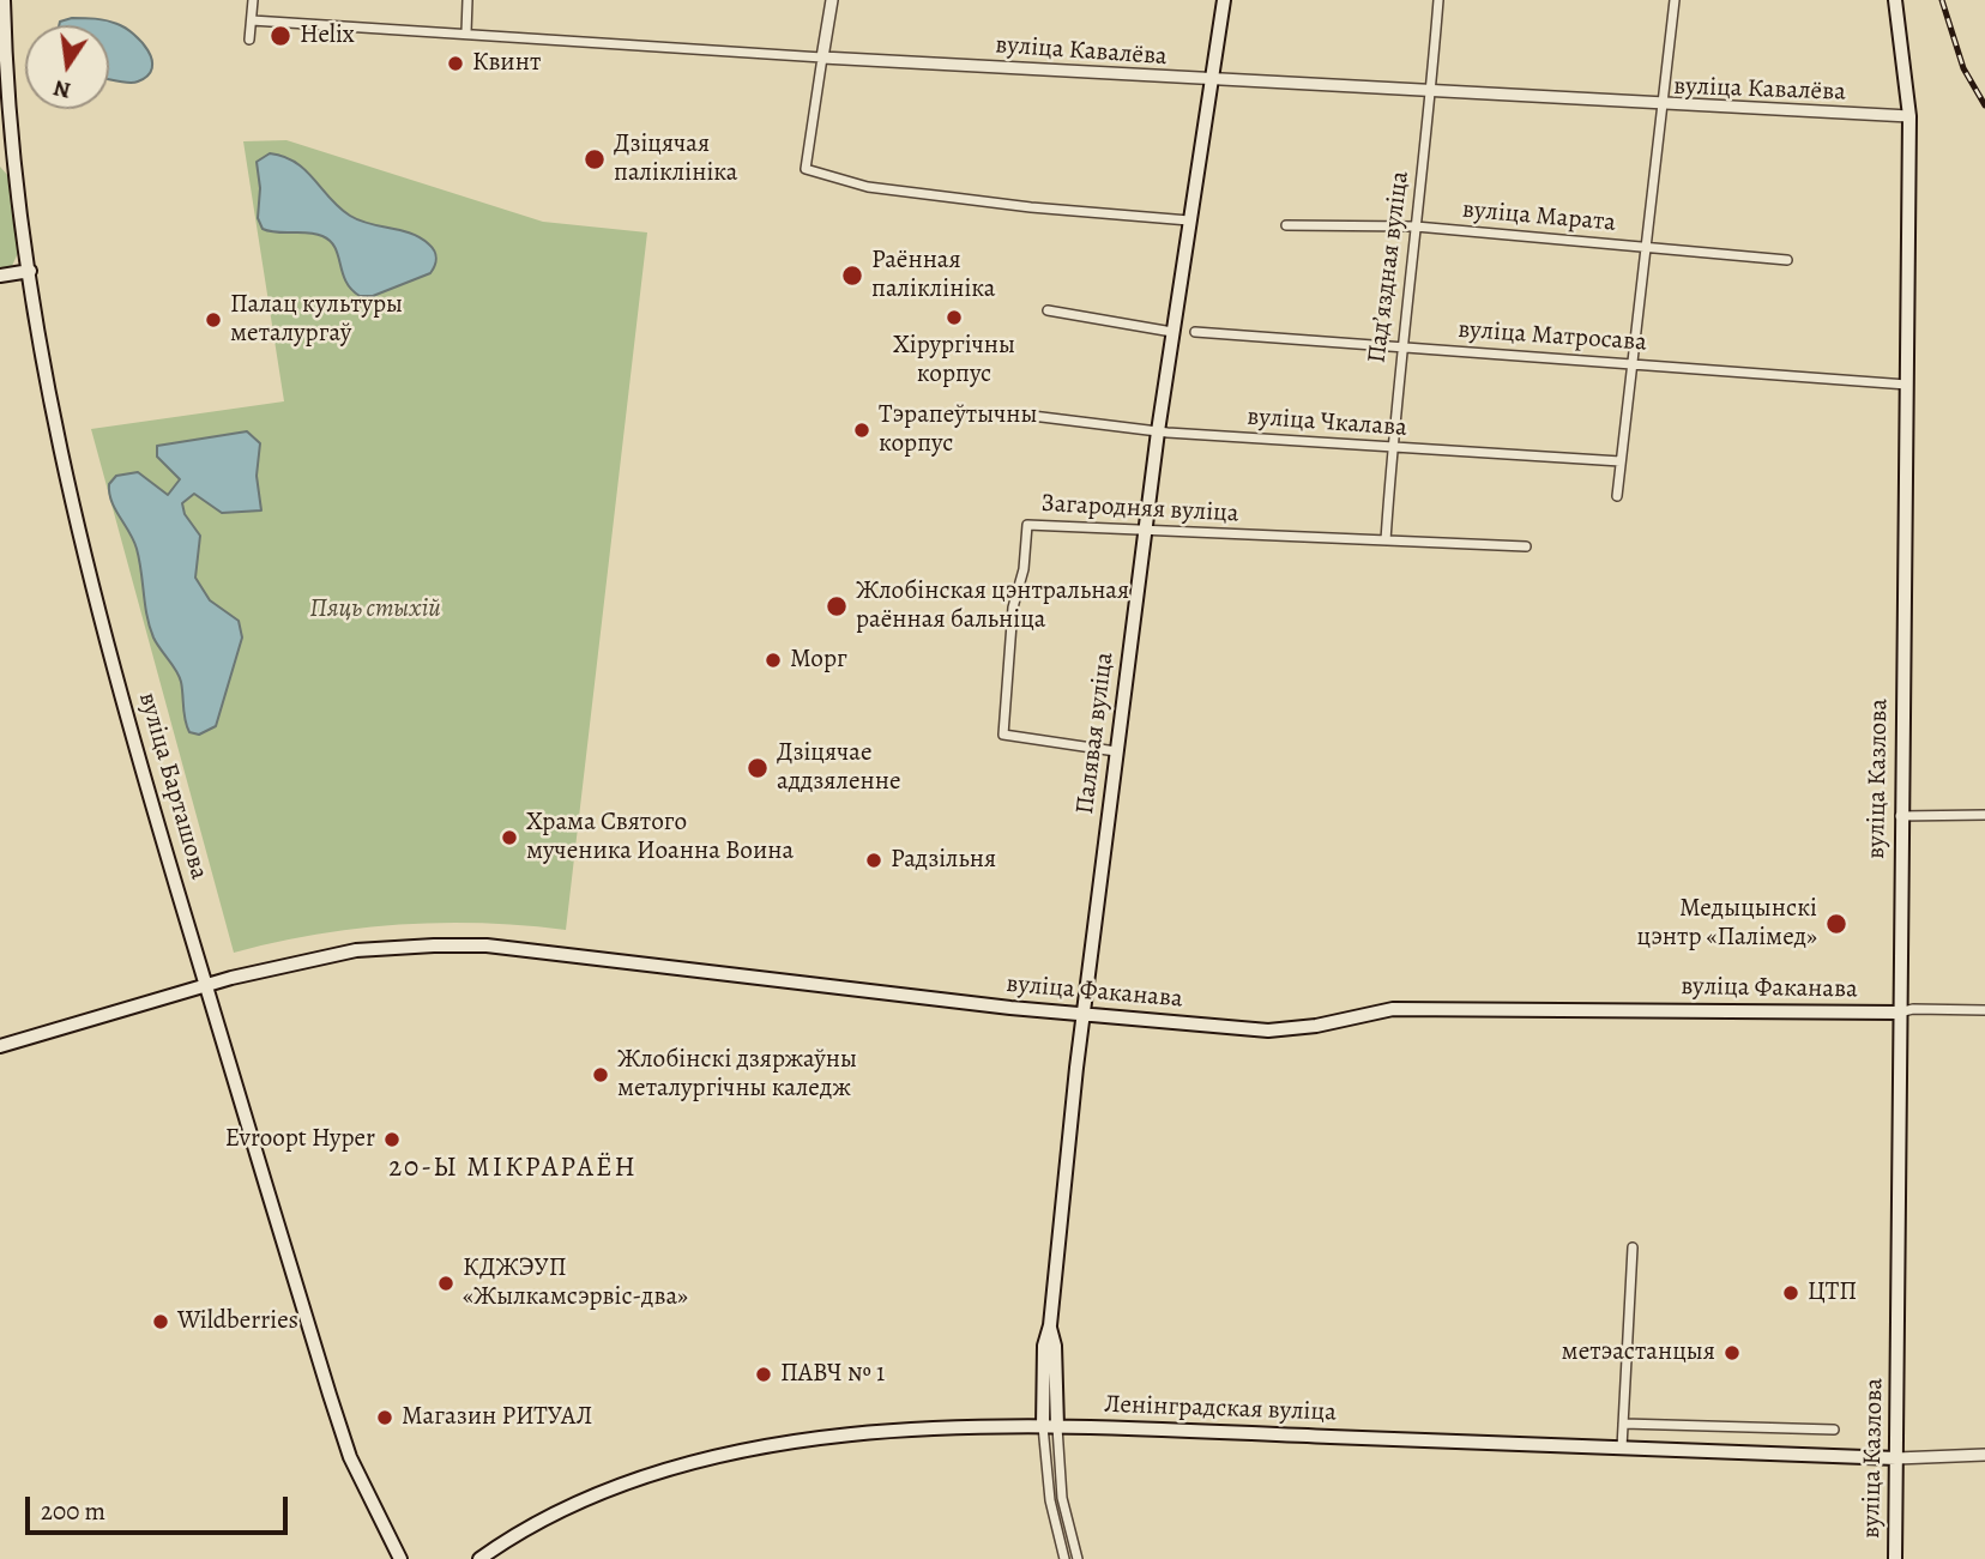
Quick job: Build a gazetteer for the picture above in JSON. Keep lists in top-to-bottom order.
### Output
{
  "streets": {
    "main road": [
      "Палявая вуліца",
      "вуліца Казлова",
      "вуліца Барташова",
      "вуліца Факанава",
      "Ленінградская вуліца"
    ],
    "street": [
      "вуліца Кавалёва",
      "вуліца Марата",
      "Падʼяздная вуліца",
      "вуліца Матросава",
      "вуліца Чкалава",
      "Загародняя вуліца"
    ]
  },
  "crossings": [
    ["вуліца Кавалёва", "Падʼяздная вуліца"],
    ["вуліца Кавалёва", "Палявая вуліца"],
    ["вуліца Кавалёва", "вуліца Казлова"],
    ["вуліца Марата", "Падʼяздная вуліца"],
    ["Падʼяздная вуліца", "вуліца Матросава"],
    ["Падʼяздная вуліца", "вуліца Чкалава"],
    ["Падʼяздная вуліца", "Загародняя вуліца"],
    ["вуліца Матросава", "вуліца Казлова"],
    ["вуліца Чкалава", "Палявая вуліца"],
    ["Загародняя вуліца", "Палявая вуліца"],
    ["Палявая вуліца", "вуліца Факанава"],
    ["Палявая вуліца", "Ленінградская вуліца"],
    ["вуліца Казлова", "вуліца Факанава"],
    ["вуліца Казлова", "Ленінградская вуліца"],
    ["вуліца Барташова", "вуліца Факанава"]
  ],
  "districts": ["20-Ы МІКРАРАЁН"],
  "parks": ["Пяць стыхій"],
  "places": [
    "Helix",
    "Квинт",
    "Дзіцячая паліклініка",
    "Раённая паліклініка",
    "Хірургічны корпус",
    "Палац культуры металургаў",
    "Тэрапеўтычны корпус",
    "Жлобінская цэнтральная раённая бальніца",
    "Морг",
    "Дзіцячае аддзяленне",
    "Храма Святого мученика Иоанна Воина",
    "Радзільня",
    "Медыцынскі цэнтр «Палімед»",
    "Жлобінскі дзяржаўны металургічны каледж",
    "Evroopt Hyper",
    "КДЖЭУП «Жылкамсэрвіс-два»",
    "ЦТП",
    "Wildberries",
    "метэастанцыя",
    "ПАВЧ № 1",
    "Магазин РИТУАЛ"
  ],
  "scale_bar": "200 m",
  "north": "bottom"
}
